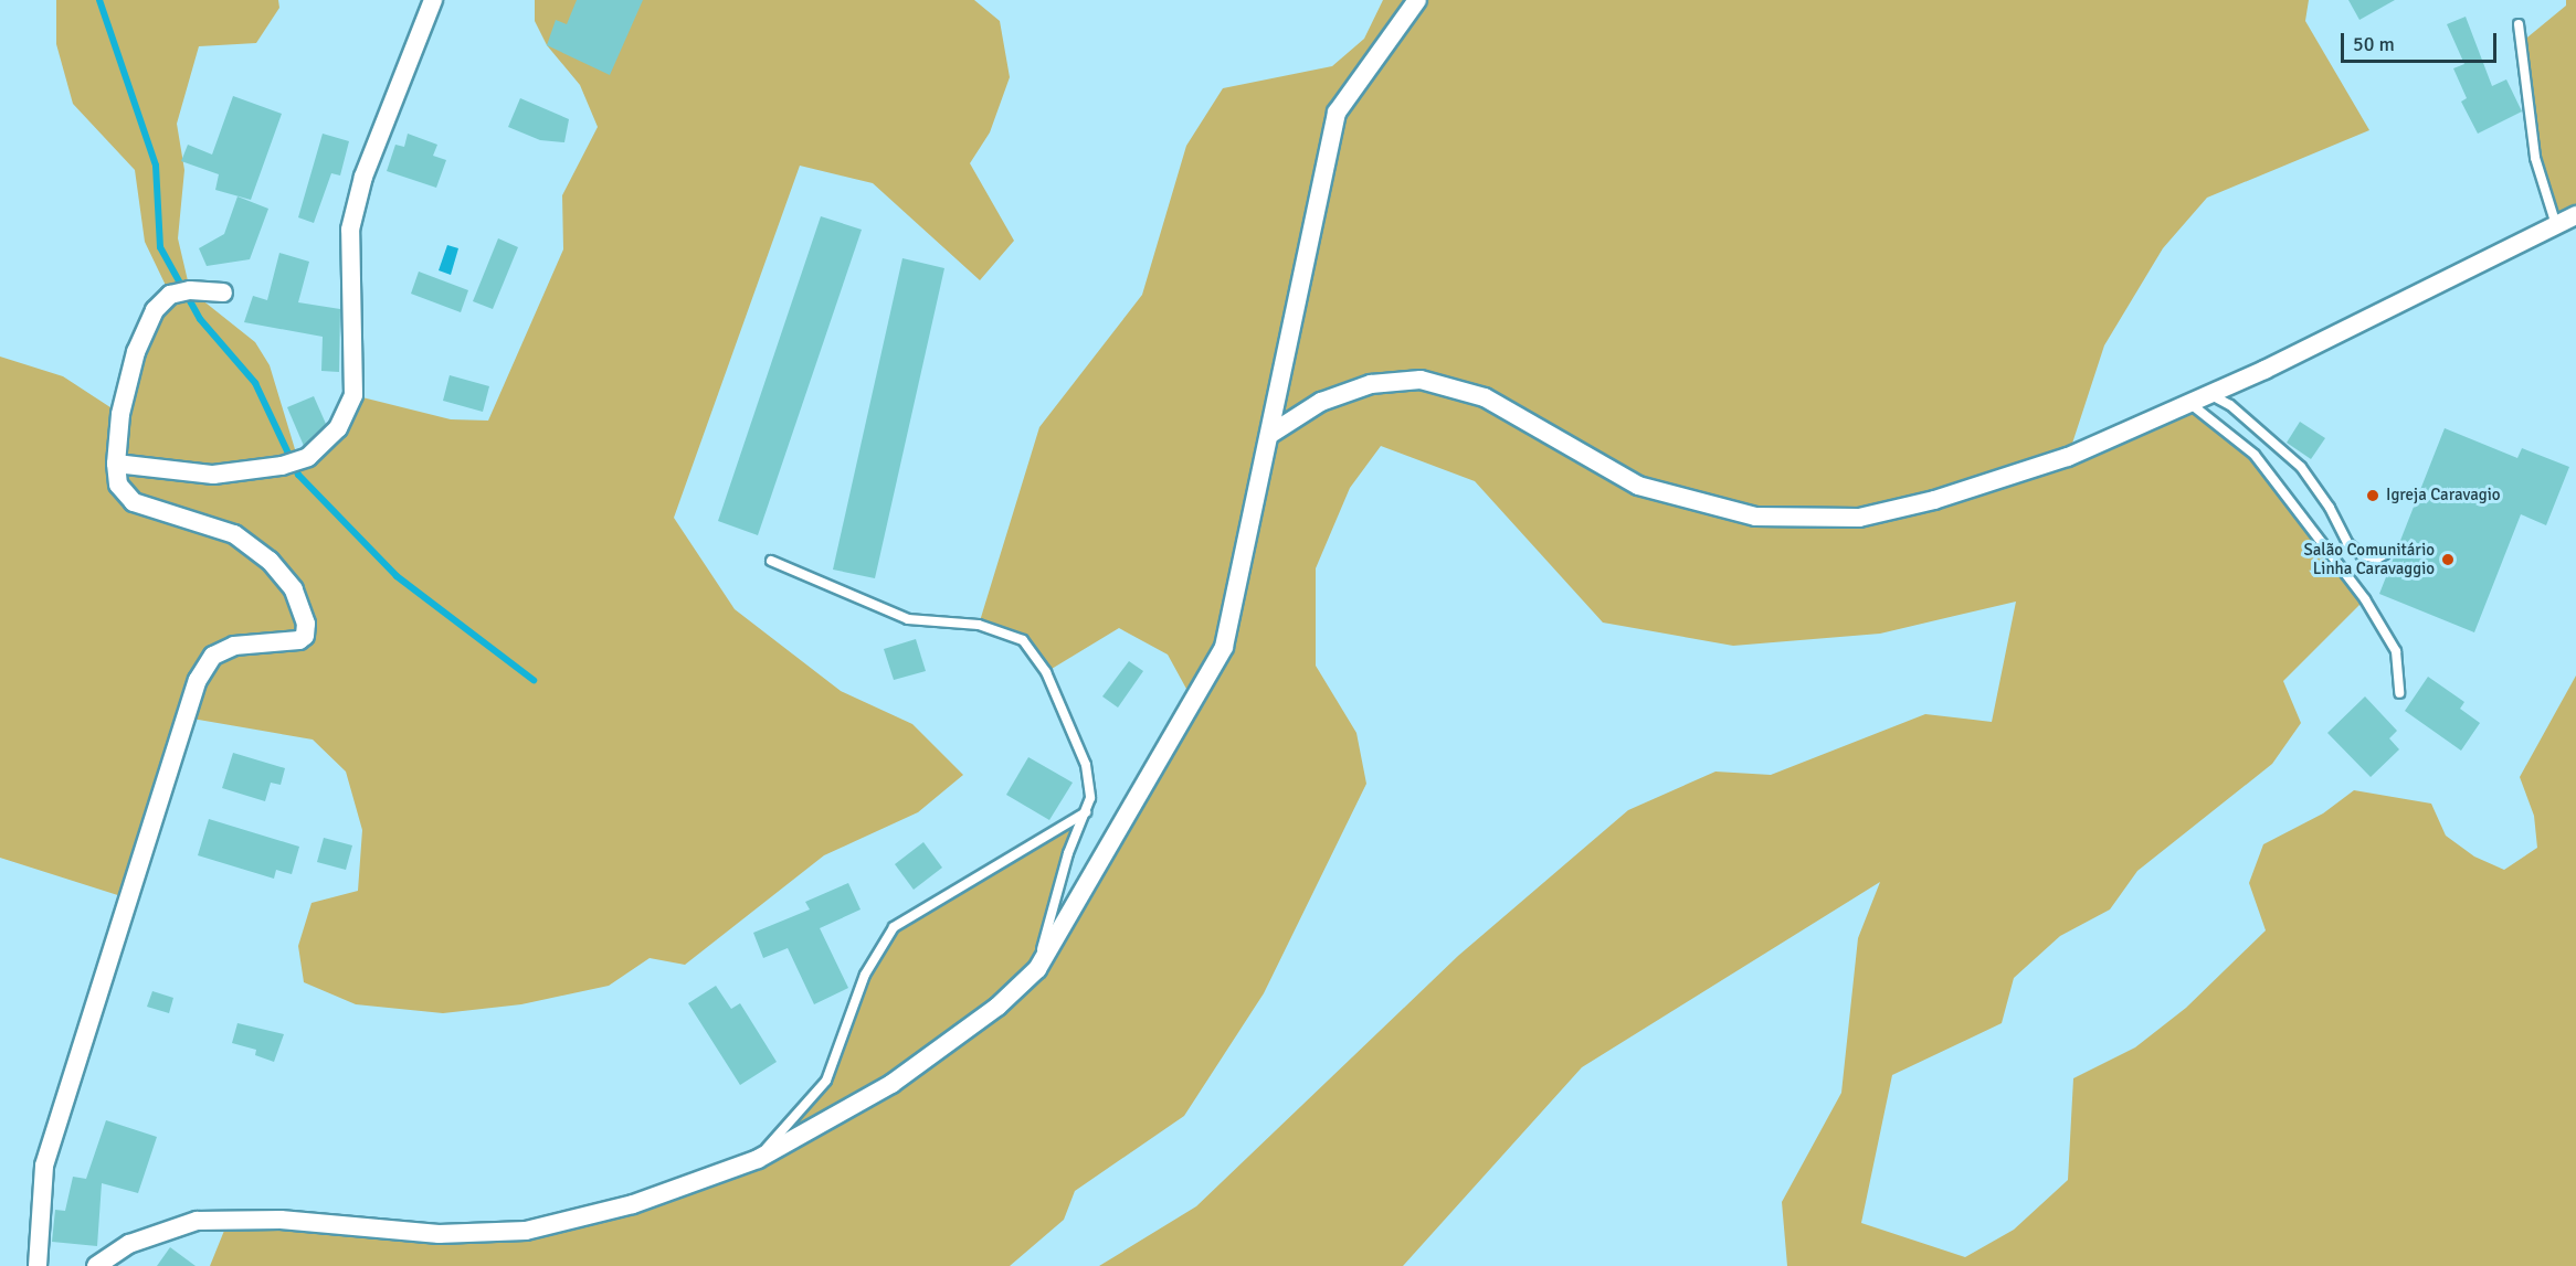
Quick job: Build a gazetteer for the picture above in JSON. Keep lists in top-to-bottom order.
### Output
{
  "places": ["Igreja Caravagio", "Salão Comunitário Linha Caravaggio"],
  "scale_bar": "50 m"
}
